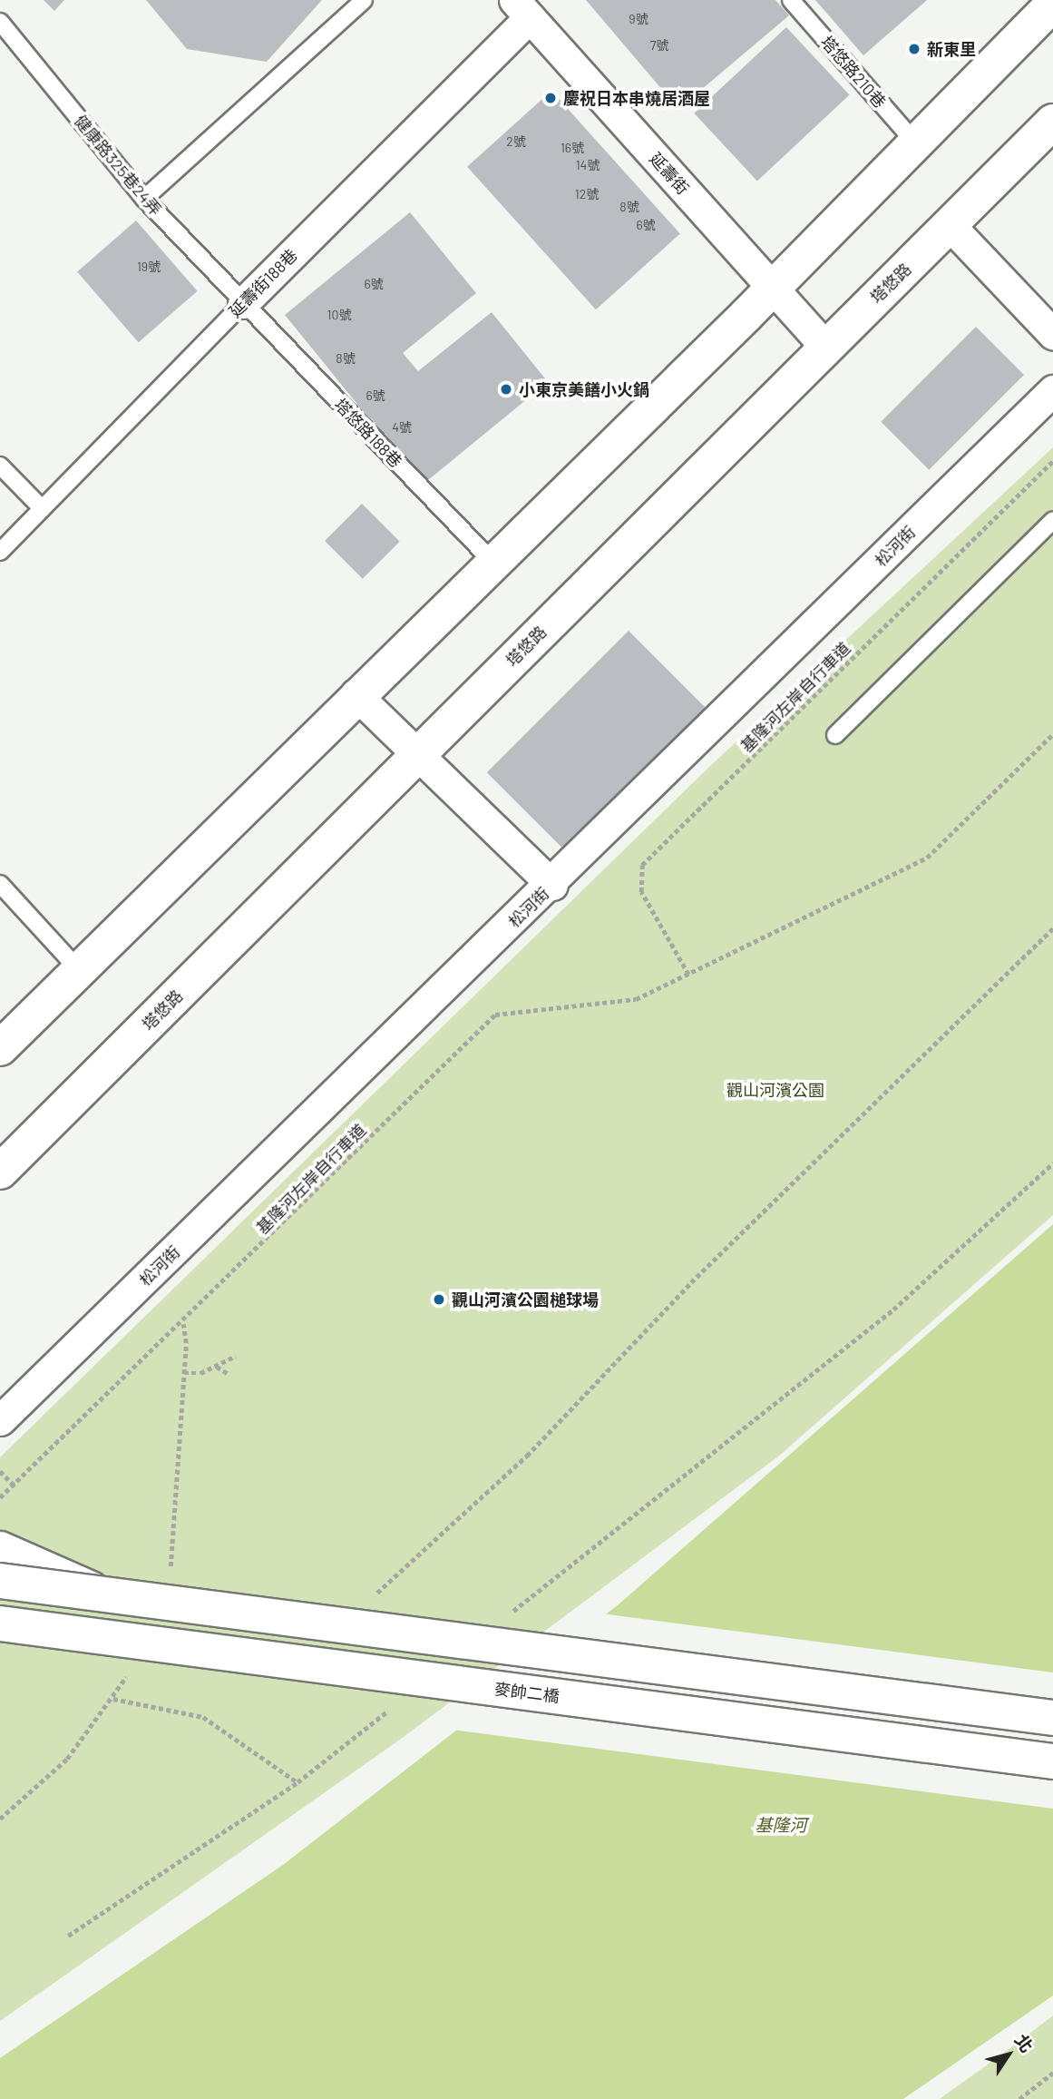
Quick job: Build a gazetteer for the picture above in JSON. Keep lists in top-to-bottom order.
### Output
{
  "streets": {
    "main road": ["塔悠路", "麥帥二橋"],
    "street": ["延壽街", "延壽街188巷", "松河街"],
    "lane": ["塔悠路210巷", "健康路325巷24弄", "塔悠路188巷"],
    "path": ["基隆河左岸自行車道"]
  },
  "crossings": [
    ["健康路325巷24弄", "延壽街188巷"],
    ["健康路325巷24弄", "塔悠路188巷"],
    ["延壽街", "延壽街188巷"],
    ["延壽街", "塔悠路"],
    ["延壽街188巷", "塔悠路188巷"]
  ],
  "water": ["基隆河"],
  "parks": ["觀山河濱公園"],
  "places": [
    "新東里",
    "慶祝日本串燒居酒屋",
    "小東京美饍小火鍋",
    "觀山河濱公園槌球場"
  ],
  "house_numbers": [
    "9號",
    "7號",
    "2號",
    "16號",
    "14號",
    "12號",
    "8號",
    "6號",
    "19號",
    "6號",
    "10號",
    "8號",
    "6號",
    "4號"
  ],
  "north": "top right"
}
